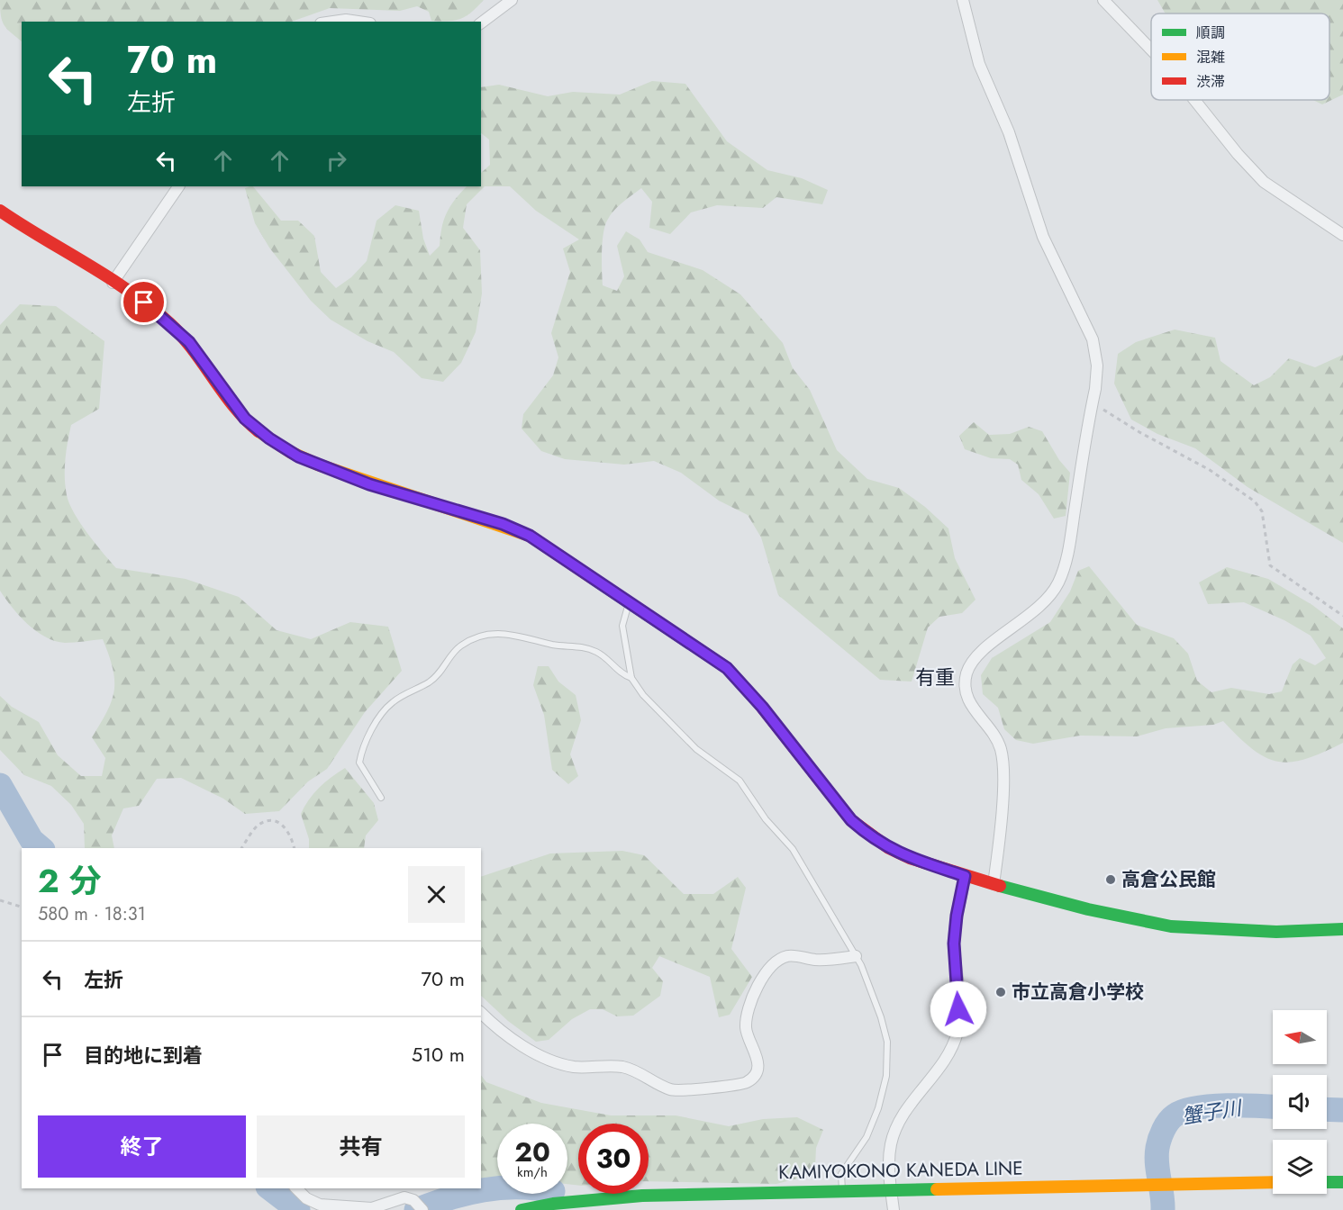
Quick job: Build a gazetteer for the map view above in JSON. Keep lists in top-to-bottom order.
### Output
{
  "streets": {
    "street": ["KAMIYOKONO KANEDA LINE"]
  },
  "districts": ["有重"],
  "water": ["蟹子川"],
  "places": ["高倉公民館", "市立高倉小学校"],
  "legend": ["順調", "混雑", "渋滞"],
  "north": "left",
  "page": {
    "turn": ["70 m", "左折"],
    "heading": ["2 分", "580 m · 18:31"],
    "list": [
      {
        "name": "左折",
        "value": "70 m"
      },
      {
        "name": "目的地に到着",
        "value": "510 m"
      }
    ],
    "buttons": ["終了", "共有"],
    "speed": "20 km/h",
    "limit": "30"
  }
}
